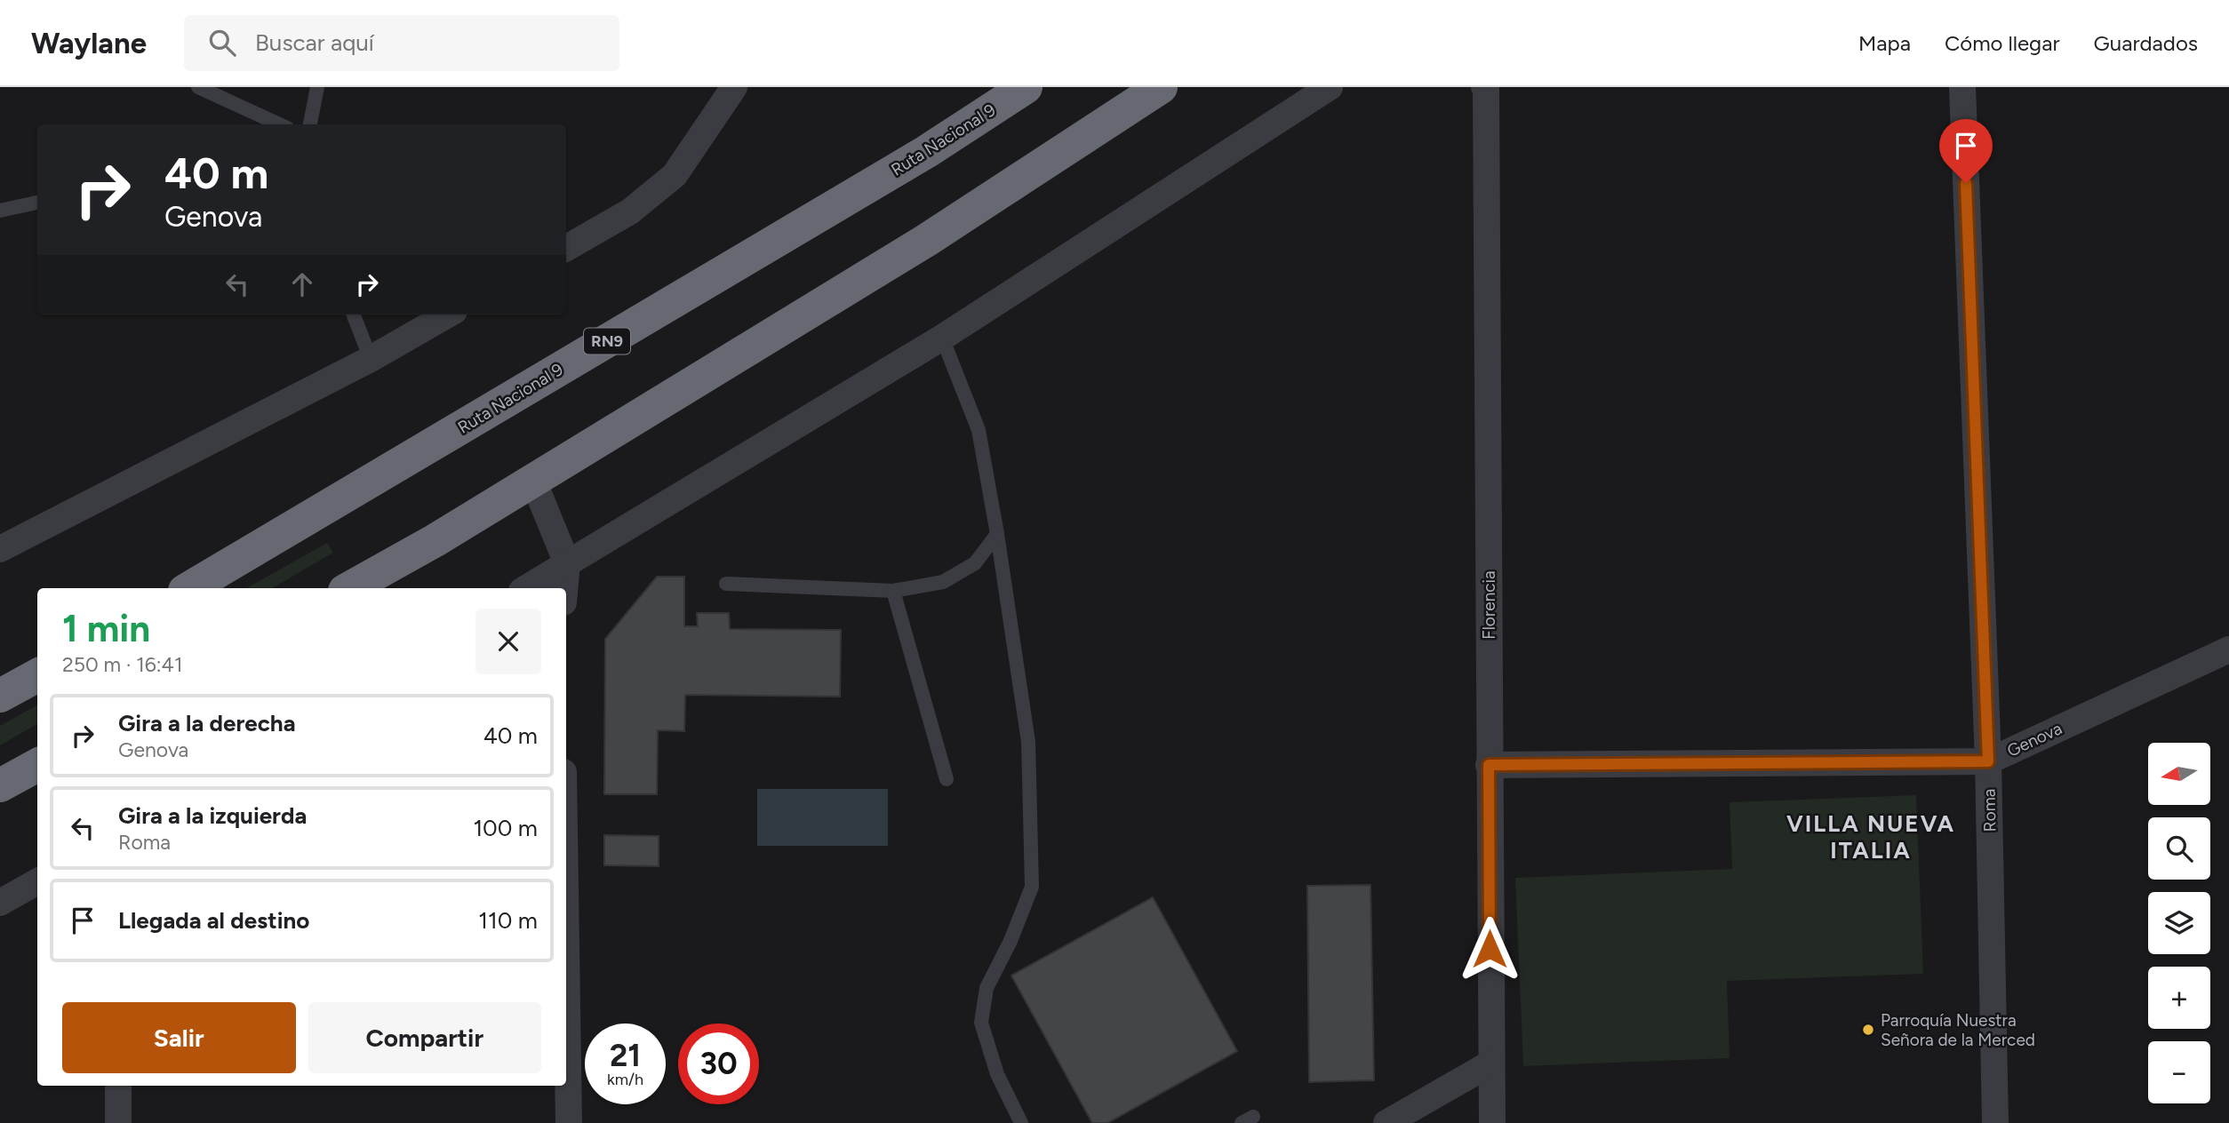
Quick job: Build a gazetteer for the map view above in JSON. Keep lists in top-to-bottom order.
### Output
{
  "streets": {
    "highway": ["Ruta Nacional 9", "RN9"],
    "street": ["Florencia", "Genova", "Roma"]
  },
  "crossings": [
    ["Florencia", "Genova"],
    ["Genova", "Roma"]
  ],
  "districts": ["VILLA NUEVA ITALIA"],
  "places": ["Parroquía Nuestra Señora de la Merced"],
  "north": "left",
  "page": {
    "header": "Waylane",
    "search": "Buscar aquí",
    "nav": ["Mapa", "Cómo llegar", "Guardados"],
    "turn": ["40 m", "Genova"],
    "heading": ["1 min", "250 m · 16:41"],
    "list": [
      {
        "name": "Gira a la derecha",
        "note": "Genova",
        "value": "40 m"
      },
      {
        "name": "Gira a la izquierda",
        "note": "Roma",
        "value": "100 m"
      },
      {
        "name": "Llegada al destino",
        "value": "110 m"
      }
    ],
    "map_buttons": ["+", "−"],
    "buttons": ["Salir", "Compartir"],
    "speed": "21 km/h",
    "limit": "30"
  }
}
